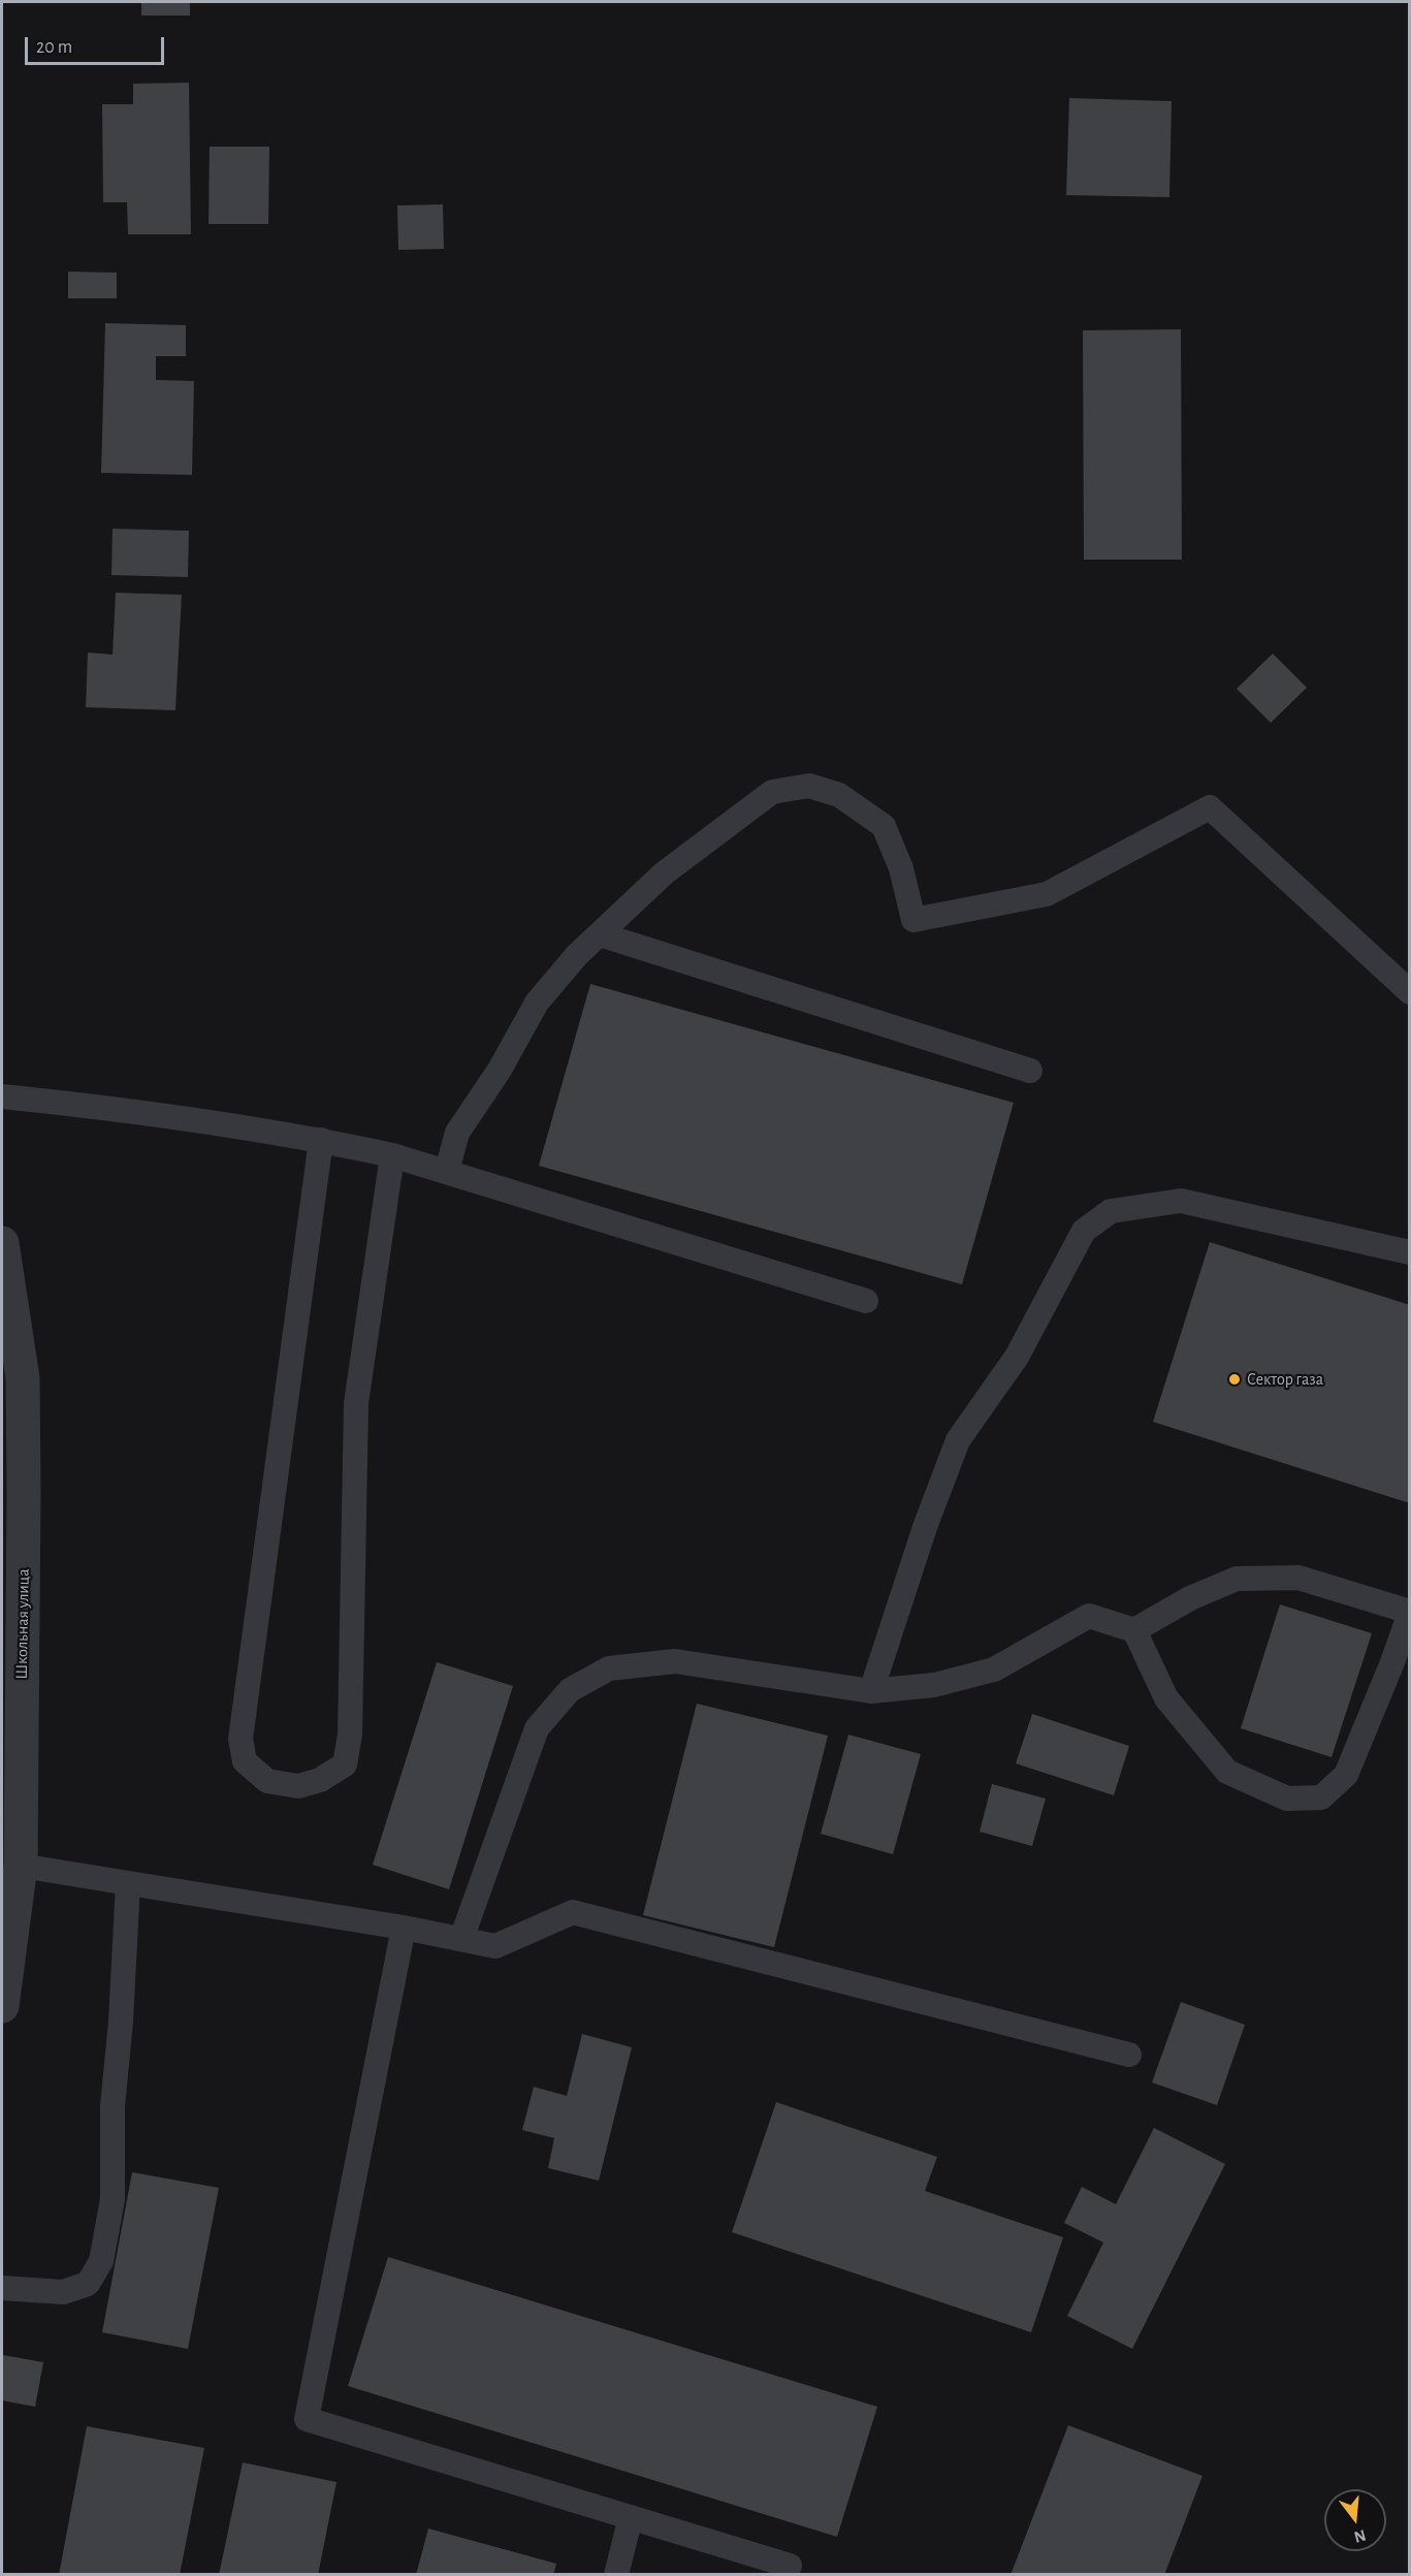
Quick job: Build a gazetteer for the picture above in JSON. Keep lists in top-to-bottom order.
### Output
{
  "streets": {
    "street": ["Школьная улица"]
  },
  "places": ["Сектор газа"],
  "scale_bar": "20 m",
  "north": "bottom"
}
